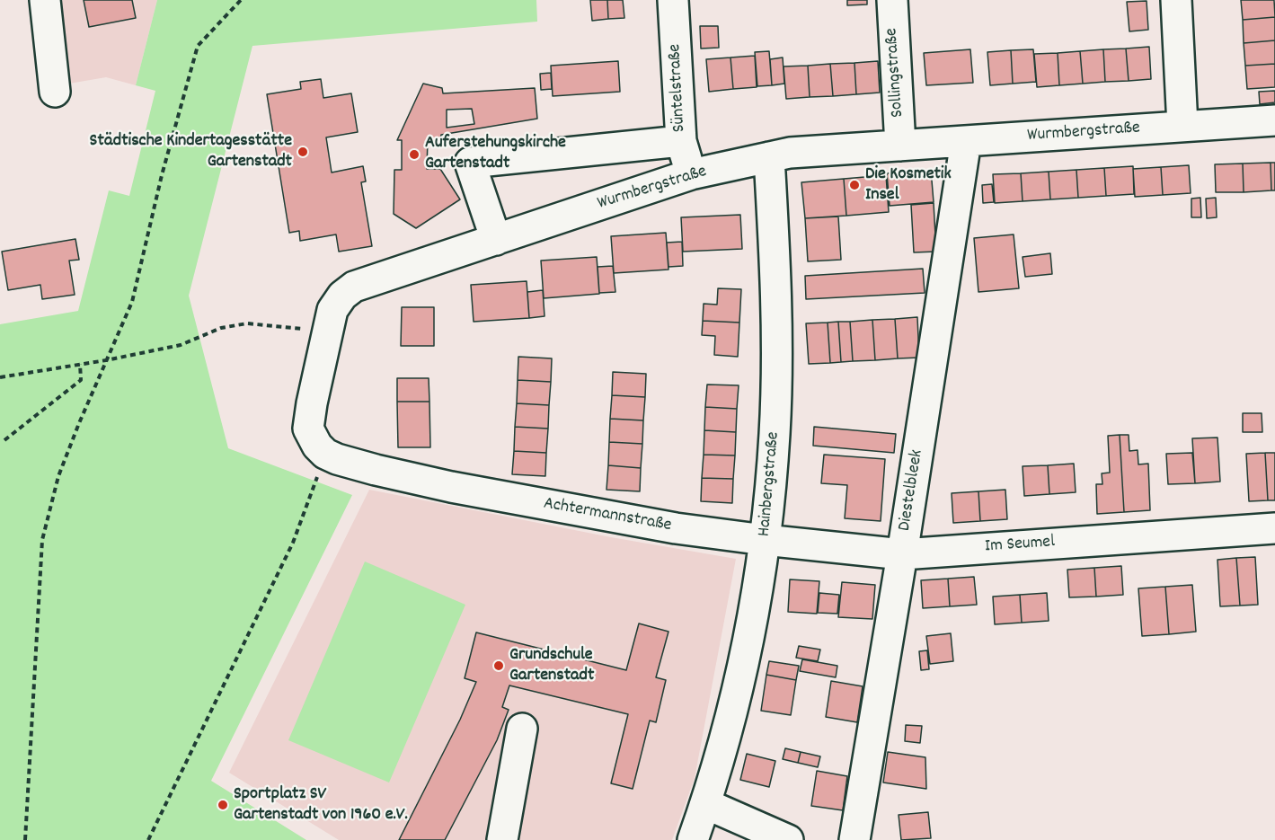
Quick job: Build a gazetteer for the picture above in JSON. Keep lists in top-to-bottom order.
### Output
{
  "streets": {
    "street": [
      "Sollingstraße",
      "Süntelstraße",
      "Wurmbergstraße",
      "Hainbergstraße",
      "Diestelbleek",
      "Achtermannstraße",
      "Im Seumel"
    ]
  },
  "crossings": [
    ["Sollingstraße", "Wurmbergstraße"],
    ["Süntelstraße", "Wurmbergstraße"],
    ["Wurmbergstraße", "Hainbergstraße"],
    ["Wurmbergstraße", "Diestelbleek"],
    ["Wurmbergstraße", "Achtermannstraße"],
    ["Hainbergstraße", "Achtermannstraße"],
    ["Hainbergstraße", "Im Seumel"],
    ["Diestelbleek", "Im Seumel"],
    ["Achtermannstraße", "Im Seumel"]
  ],
  "places": [
    "Städtische Kindertagesstätte Gartenstadt",
    "Auferstehungskirche Gartenstadt",
    "Die Kosmetik Insel",
    "Grundschule Gartenstadt",
    "Sportplatz SV Gartenstadt von 1960 e.V."
  ]
}
